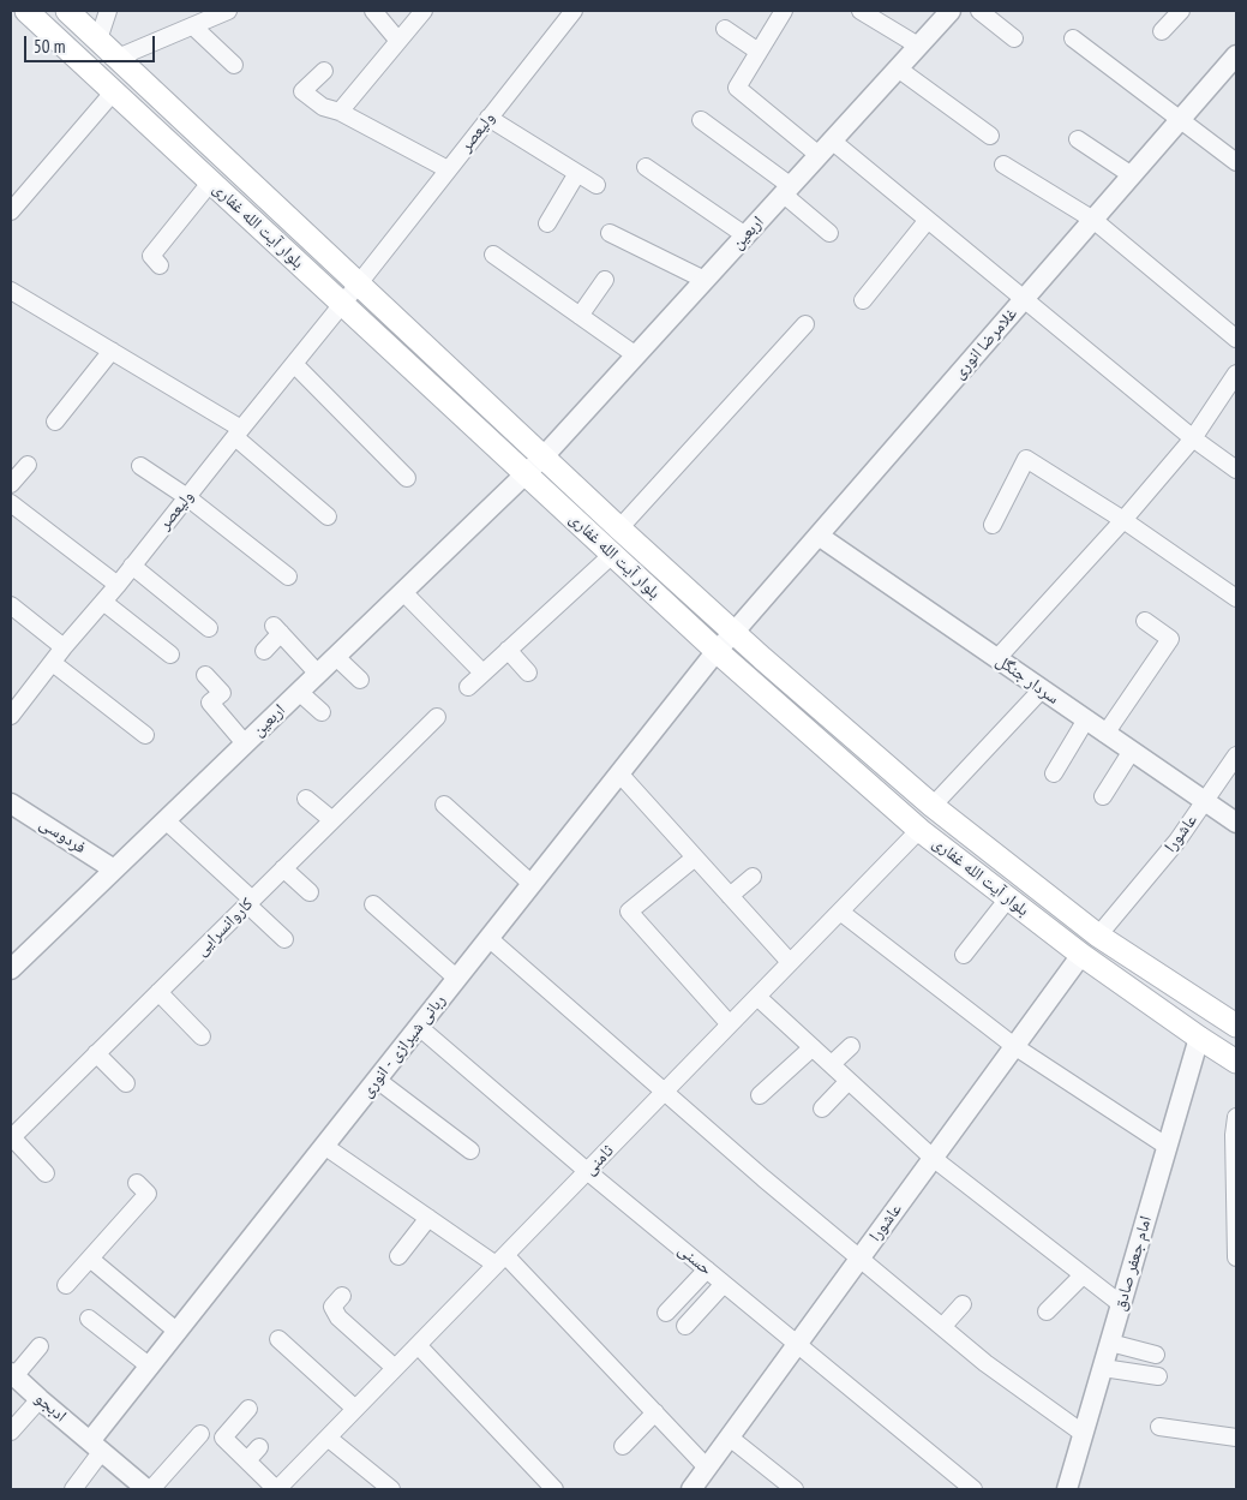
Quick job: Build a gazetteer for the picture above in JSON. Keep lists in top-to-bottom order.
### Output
{
  "streets": {
    "main road": ["بلوار آیت الله غفاری"],
    "street": [
      "ولیعصر",
      "اربعین",
      "غلامرضا انوری",
      "سردار جنگل",
      "عاشورا",
      "فردوسی",
      "کاروانسرایی",
      "ربانی شیرازی - انوری",
      "ثامنی",
      "حسنی",
      "امام جعفر صادق",
      "ادبجو"
    ]
  },
  "crossings": [
    ["ولیعصر", "بلوار آیت الله غفاری"],
    ["بلوار آیت الله غفاری", "اربعین"],
    ["بلوار آیت الله غفاری", "غلامرضا انوری"],
    ["بلوار آیت الله غفاری", "عاشورا"],
    ["بلوار آیت الله غفاری", "ربانی شیرازی - انوری"],
    ["بلوار آیت الله غفاری", "ثامنی"],
    ["بلوار آیت الله غفاری", "امام جعفر صادق"],
    ["اربعین", "فردوسی"],
    ["غلامرضا انوری", "سردار جنگل"],
    ["غلامرضا انوری", "ربانی شیرازی - انوری"],
    ["سردار جنگل", "عاشورا"],
    ["عاشورا", "حسنی"],
    ["ربانی شیرازی - انوری", "حسنی"],
    ["ربانی شیرازی - انوری", "ادبجو"],
    ["ثامنی", "حسنی"]
  ],
  "scale_bar": "50 m"
}
